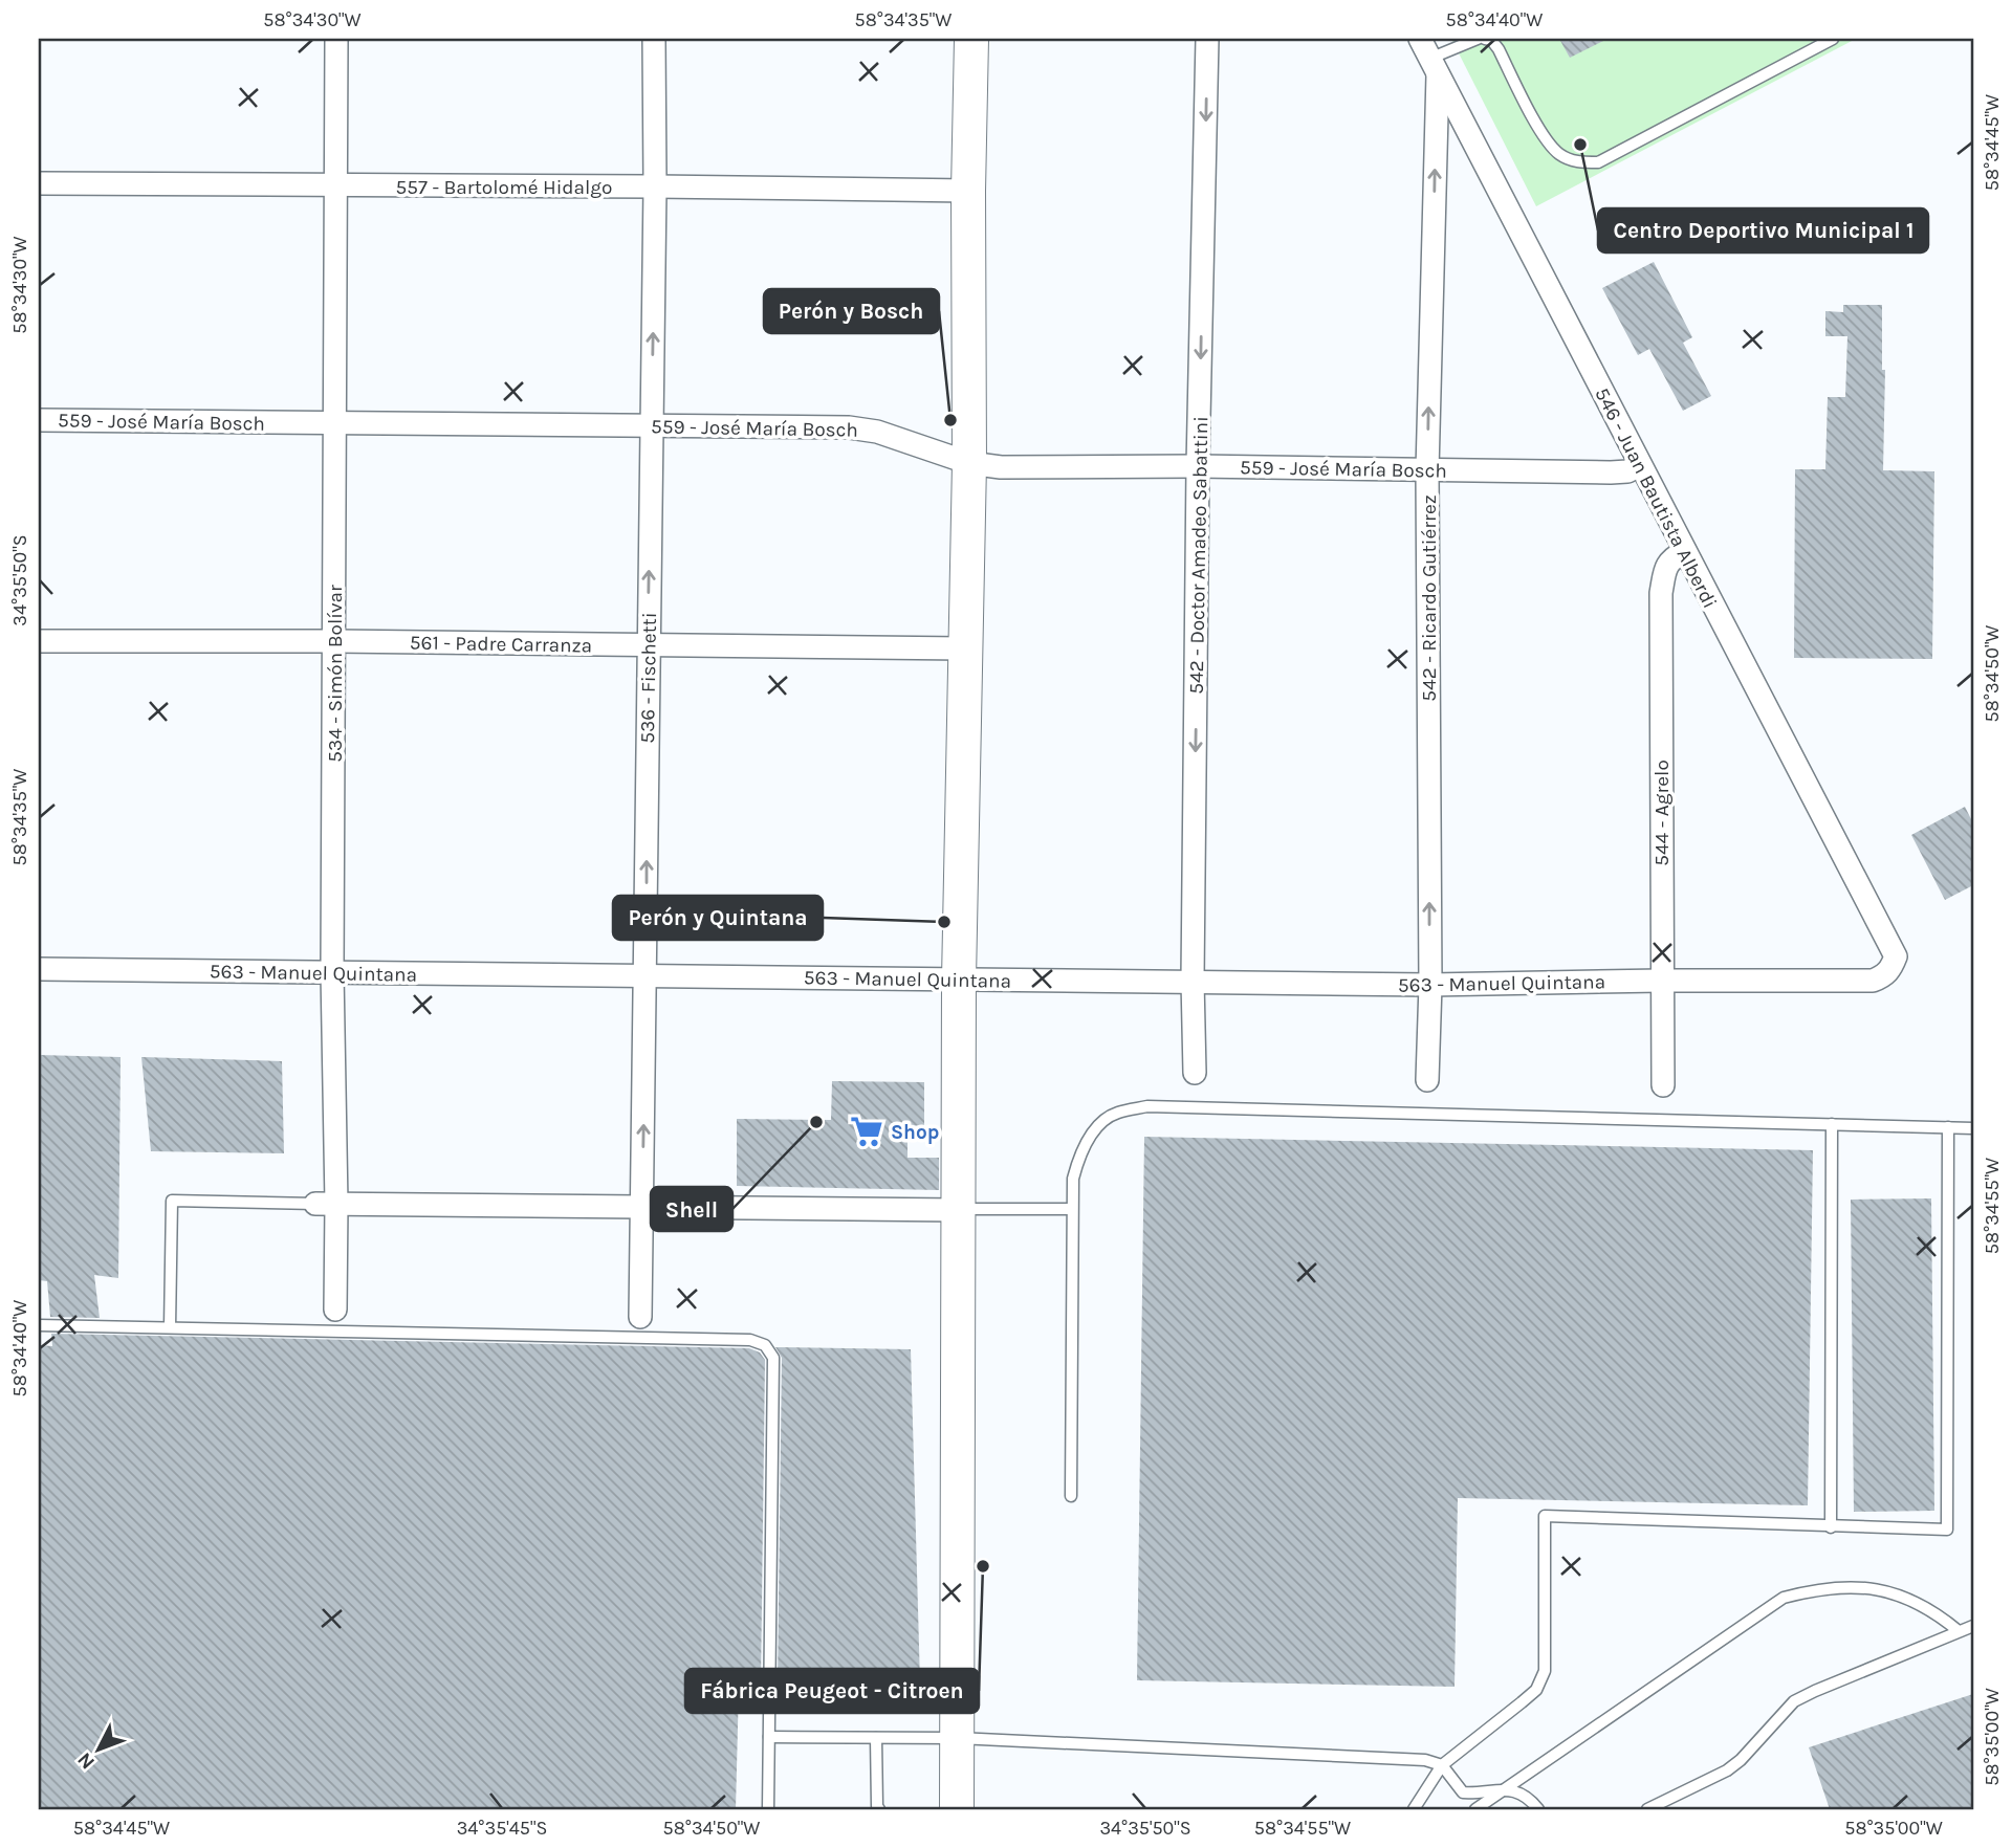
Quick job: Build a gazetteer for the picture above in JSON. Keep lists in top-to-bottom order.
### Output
{
  "streets": {
    "street": [
      "557 - Bartolomé Hidalgo",
      "559 - José María Bosch",
      "546 - Juan Bautista Alberdi",
      "542 - Doctor Amadeo Sabattini",
      "542 - Ricardo Gutiérrez",
      "561 - Padre Carranza",
      "534 - Simón Bolívar",
      "536 - Fischetti",
      "544 - Agrelo",
      "563 - Manuel Quintana"
    ]
  },
  "crossings": [
    ["557 - Bartolomé Hidalgo", "534 - Simón Bolívar"],
    ["557 - Bartolomé Hidalgo", "536 - Fischetti"],
    ["559 - José María Bosch", "546 - Juan Bautista Alberdi"],
    ["559 - José María Bosch", "542 - Doctor Amadeo Sabattini"],
    ["559 - José María Bosch", "542 - Ricardo Gutiérrez"],
    ["559 - José María Bosch", "534 - Simón Bolívar"],
    ["559 - José María Bosch", "536 - Fischetti"],
    ["546 - Juan Bautista Alberdi", "542 - Ricardo Gutiérrez"],
    ["546 - Juan Bautista Alberdi", "544 - Agrelo"],
    ["546 - Juan Bautista Alberdi", "563 - Manuel Quintana"],
    ["542 - Doctor Amadeo Sabattini", "563 - Manuel Quintana"],
    ["542 - Ricardo Gutiérrez", "563 - Manuel Quintana"],
    ["561 - Padre Carranza", "534 - Simón Bolívar"],
    ["561 - Padre Carranza", "536 - Fischetti"],
    ["534 - Simón Bolívar", "563 - Manuel Quintana"],
    ["536 - Fischetti", "563 - Manuel Quintana"],
    ["544 - Agrelo", "563 - Manuel Quintana"]
  ],
  "one_way": ["542 - Doctor Amadeo Sabattini", "542 - Ricardo Gutiérrez", "536 - Fischetti"],
  "places": {
    "other": [
      "Centro Deportivo Municipal 1",
      "Perón y Bosch",
      "Perón y Quintana",
      "Shell",
      "Fábrica Peugeot - Citroen"
    ],
    "supermarket": ["Shop"]
  },
  "north": "bottom left",
  "coordinates": [
    "58°34'30\"W",
    "58°34'35\"W",
    "58°34'40\"W",
    "58°34'45\"W",
    "34°35'50\"S",
    "58°34'50\"W",
    "58°34'55\"W",
    "58°35'00\"W",
    "34°35'45\"S"
  ]
}
